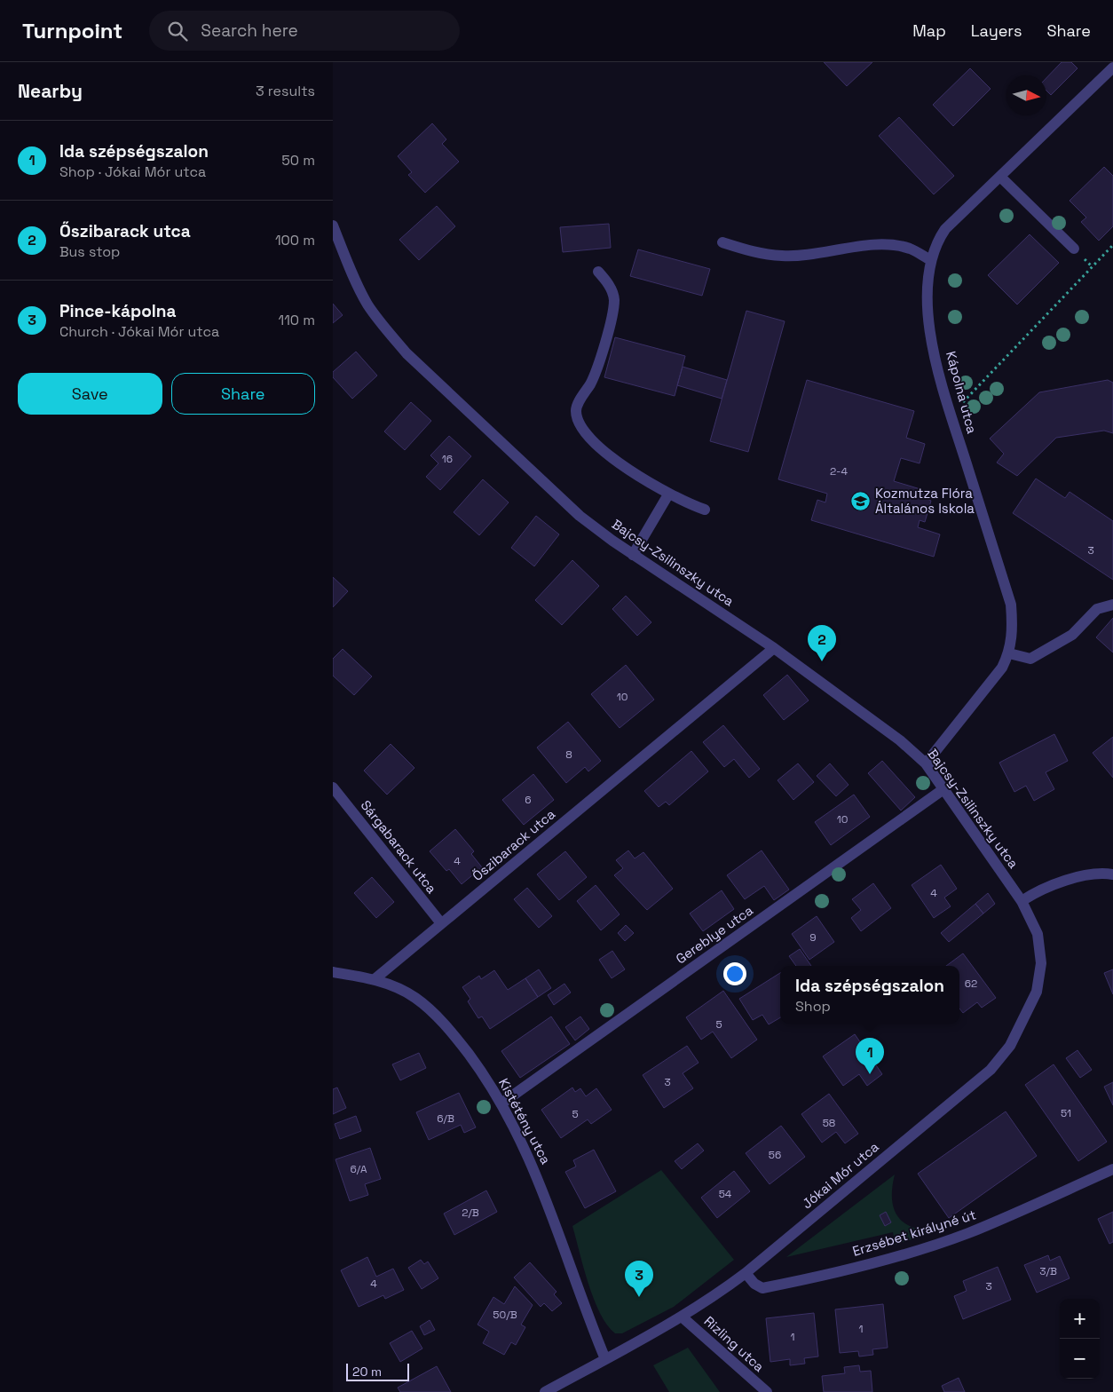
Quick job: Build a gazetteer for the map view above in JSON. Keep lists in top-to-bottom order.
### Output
{
  "streets": {
    "street": [
      "Kápolna utca",
      "Bajcsy-Zsilinszky utca",
      "Őszibarack utca",
      "Sárgabarack utca",
      "Gereblye utca",
      "Kistétény utca",
      "Jókai Mór utca",
      "Erzsébet királyné út",
      "Rizling utca"
    ]
  },
  "crossings": [
    ["Kápolna utca", "Bajcsy-Zsilinszky utca"],
    ["Bajcsy-Zsilinszky utca", "Őszibarack utca"],
    ["Bajcsy-Zsilinszky utca", "Gereblye utca"],
    ["Bajcsy-Zsilinszky utca", "Jókai Mór utca"],
    ["Őszibarack utca", "Sárgabarack utca"],
    ["Őszibarack utca", "Kistétény utca"],
    ["Gereblye utca", "Kistétény utca"],
    ["Kistétény utca", "Jókai Mór utca"],
    ["Jókai Mór utca", "Erzsébet királyné út"],
    ["Jókai Mór utca", "Rizling utca"]
  ],
  "places": {
    "school or university": ["Kozmutza Flóra Általános Iskola"]
  },
  "house_numbers": [
    "16",
    "2-4",
    "3",
    "10",
    "8",
    "6",
    "10",
    "4",
    "4",
    "9",
    "62",
    "5",
    "3",
    "51",
    "5",
    "6/B",
    "58",
    "56",
    "6/A",
    "54",
    "2/B",
    "3/B",
    "4",
    "3",
    "50/B",
    "1",
    "1"
  ],
  "scale_bar": "20 m",
  "north": "right",
  "page": {
    "header": "Turnpoint",
    "search": "Search here",
    "nav": ["Map", "Layers", "Share"],
    "heading": ["Nearby", "3 results"],
    "list": [
      {
        "mark": "1",
        "name": "Ida szépségszalon",
        "note": "Shop · Jókai Mór utca",
        "value": "50 m"
      },
      {
        "mark": "2",
        "name": "Őszibarack utca",
        "note": "Bus stop",
        "value": "100 m"
      },
      {
        "mark": "3",
        "name": "Pince-kápolna",
        "note": "Church · Jókai Mór utca",
        "value": "110 m"
      }
    ],
    "buttons": ["Save", "Share"],
    "pins": ["2", "1", "3"],
    "popup": ["Ida szépségszalon", "Shop"],
    "map_buttons": ["+", "−"],
    "scale": "20 m"
  }
}
